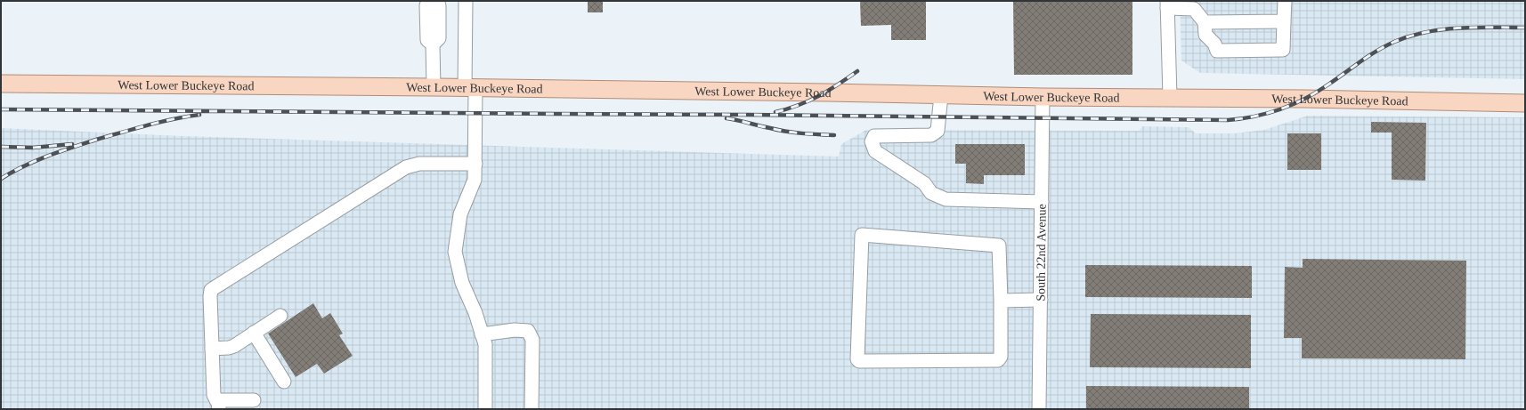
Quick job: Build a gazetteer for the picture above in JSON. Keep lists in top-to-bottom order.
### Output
{
  "streets": {
    "main road": ["West Lower Buckeye Road"],
    "street": ["South 22nd Avenue"]
  },
  "crossings": [
    ["West Lower Buckeye Road", "South 22nd Avenue"]
  ]
}
